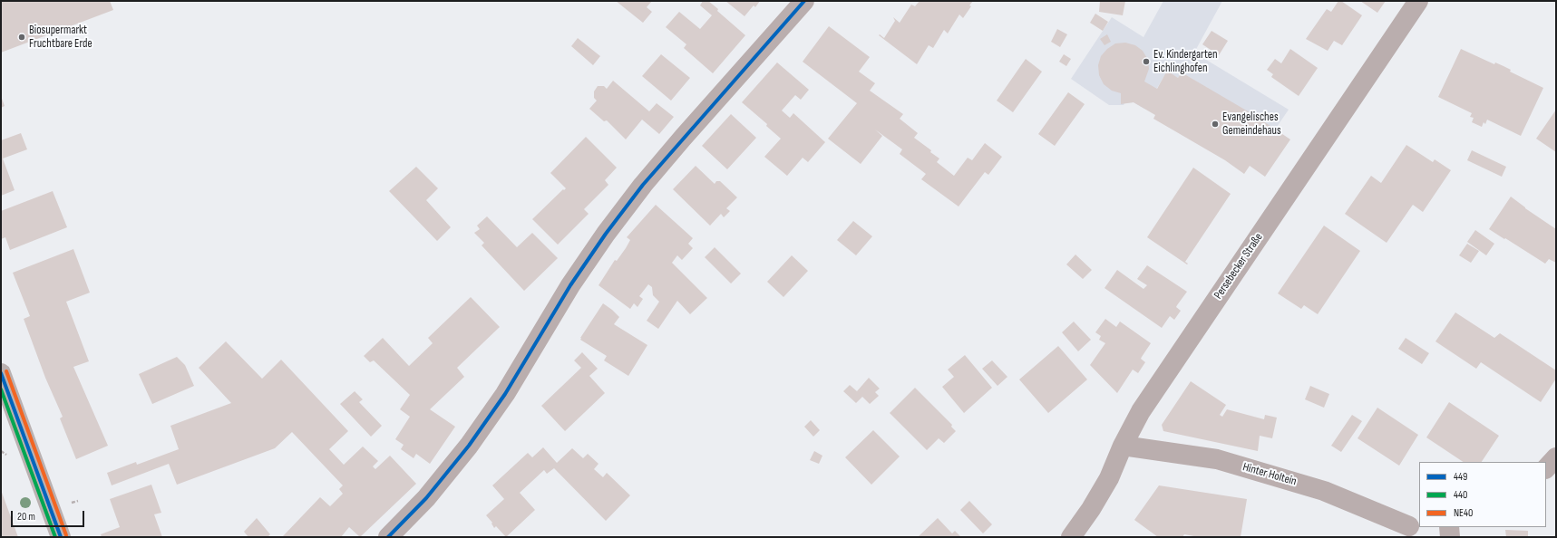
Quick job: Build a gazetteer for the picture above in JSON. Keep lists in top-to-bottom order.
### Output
{
  "streets": {
    "street": ["Persebecker Straße", "Hinter Holtein"]
  },
  "crossings": [
    ["Persebecker Straße", "Hinter Holtein"]
  ],
  "places": ["Biosupermarkt Fruchtbare Erde", "Ev. Kindergarten Eichlinghofen", "Evangelisches Gemeindehaus"],
  "lines": ["transit line 449", "transit line NE40", "transit line 440"],
  "legend": ["449", "440", "NE40"],
  "scale_bar": "20 m"
}
